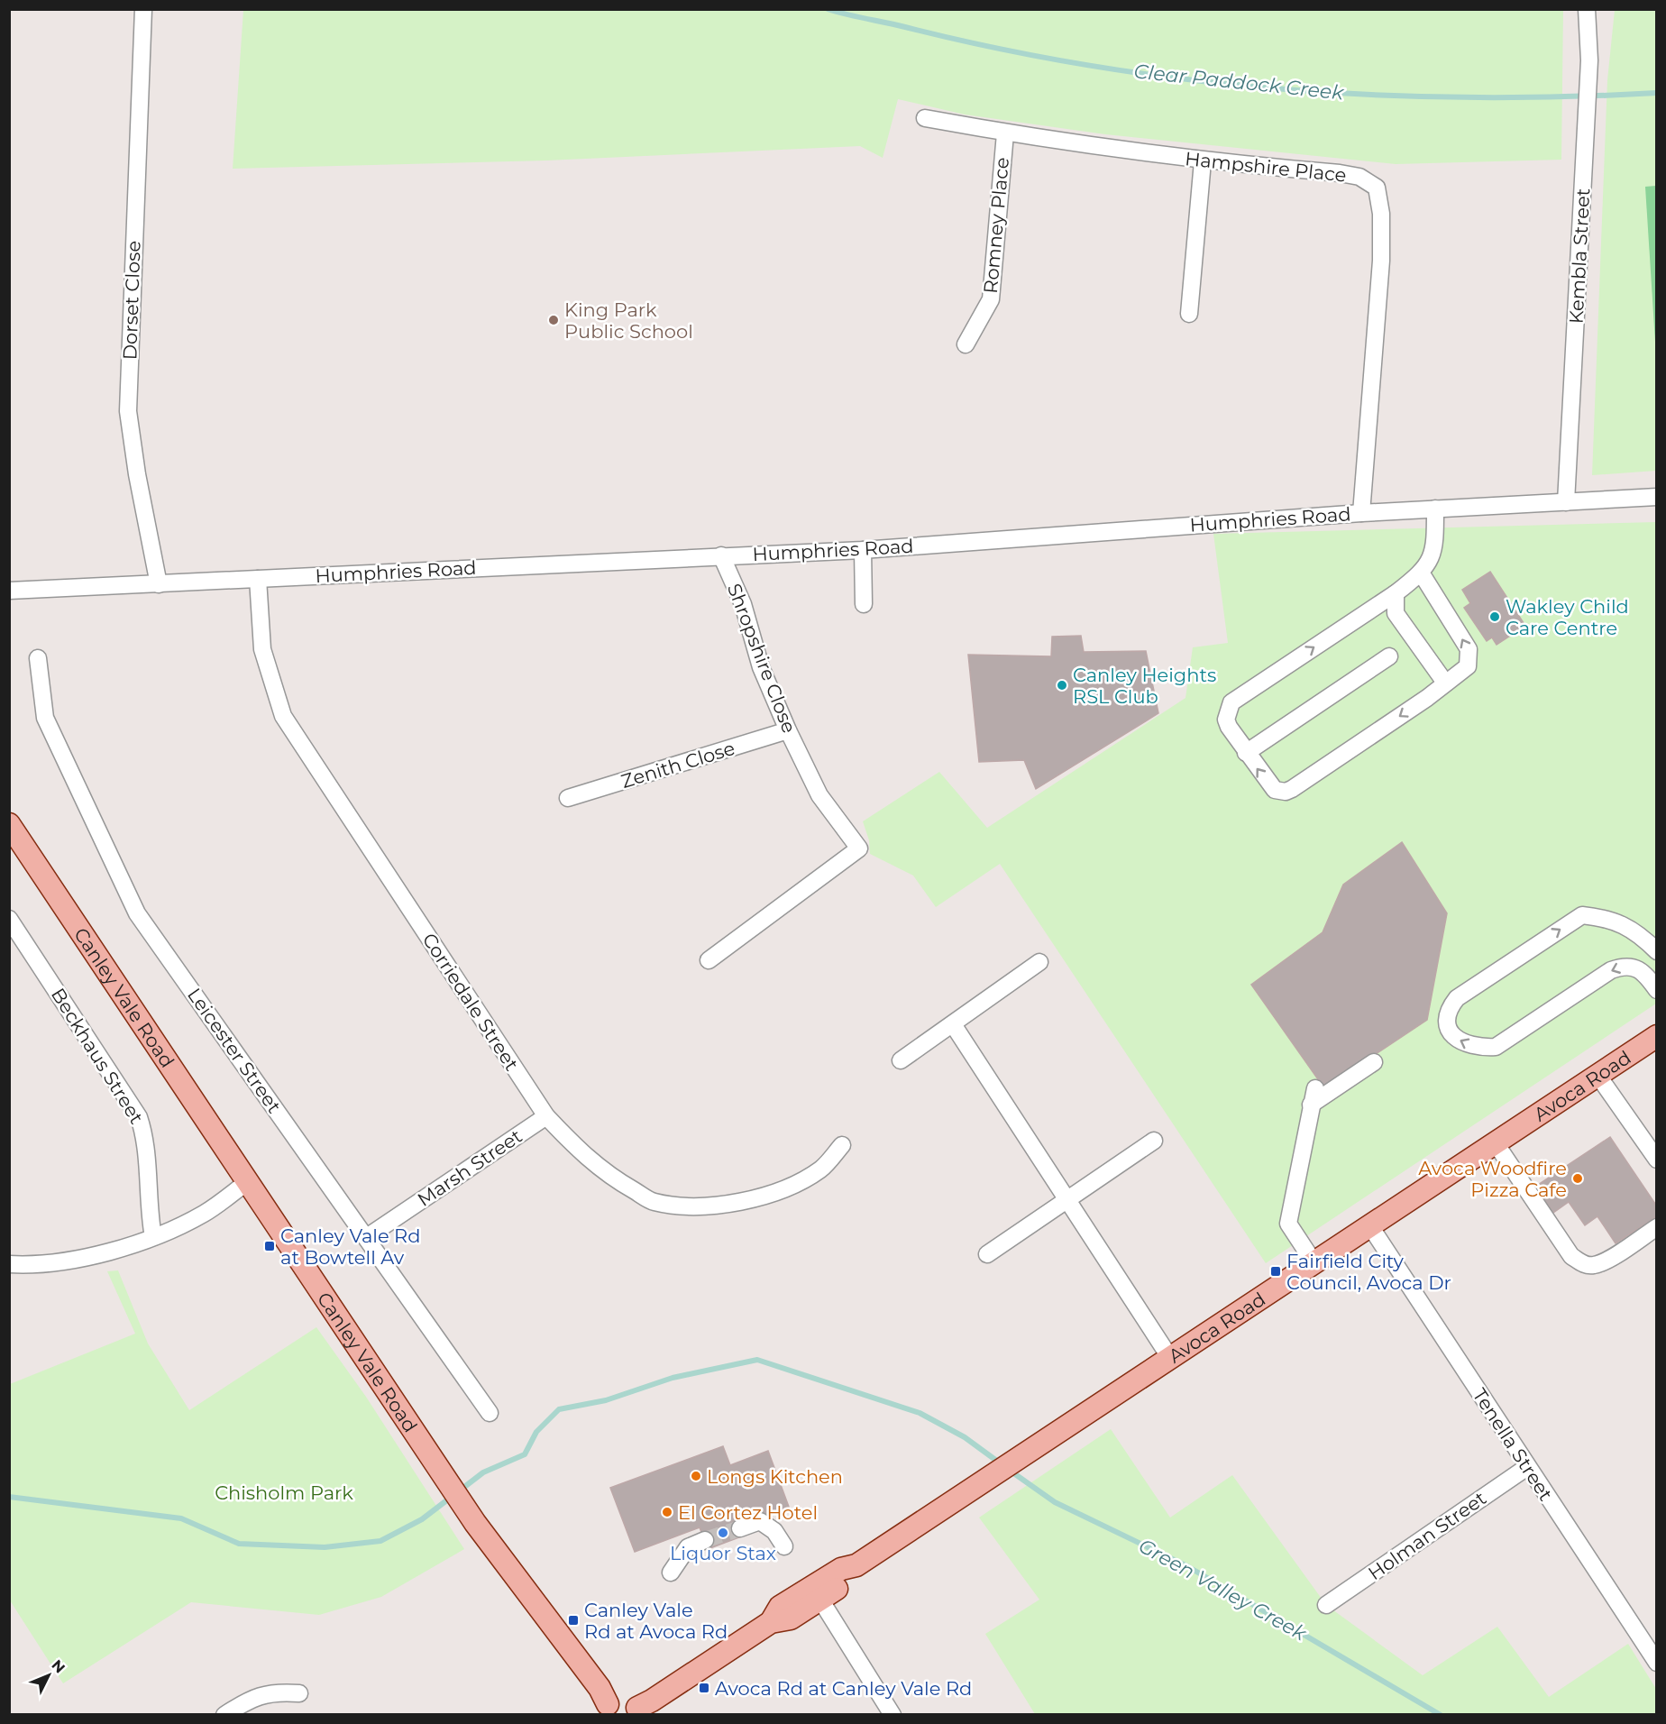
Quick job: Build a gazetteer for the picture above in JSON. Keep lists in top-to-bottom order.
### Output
{
  "streets": {
    "main road": ["Canley Vale Road", "Avoca Road"],
    "street": [
      "Hampshire Place",
      "Romney Place",
      "Kembla Street",
      "Dorset Close",
      "Humphries Road",
      "Shropshire Close",
      "Zenith Close",
      "Corriedale Street",
      "Leicester Street",
      "Beckhaus Street",
      "Marsh Street",
      "Tenella Street",
      "Holman Street"
    ]
  },
  "crossings": [
    ["Hampshire Place", "Romney Place"],
    ["Hampshire Place", "Humphries Road"],
    ["Kembla Street", "Humphries Road"],
    ["Dorset Close", "Humphries Road"],
    ["Humphries Road", "Shropshire Close"],
    ["Humphries Road", "Corriedale Street"],
    ["Shropshire Close", "Zenith Close"],
    ["Corriedale Street", "Marsh Street"],
    ["Leicester Street", "Marsh Street"],
    ["Avoca Road", "Tenella Street"],
    ["Tenella Street", "Holman Street"]
  ],
  "water": ["Clear Paddock Creek", "Green Valley Creek"],
  "parks": ["Chisholm Park"],
  "places": {
    "other": [
      "King Park Public School",
      "Wakley Child Care Centre",
      "Canley Heights RSL Club",
      "Avoca Woodfire Pizza Cafe",
      "Longs Kitchen",
      "El Cortez Hotel",
      "Liquor Stax"
    ],
    "transit": [
      "Canley Vale Rd at Bowtell Av",
      "Fairfield City Council, Avoca Dr",
      "Canley Vale Rd at Avoca Rd",
      "Avoca Rd at Canley Vale Rd"
    ]
  },
  "north": "top right"
}
